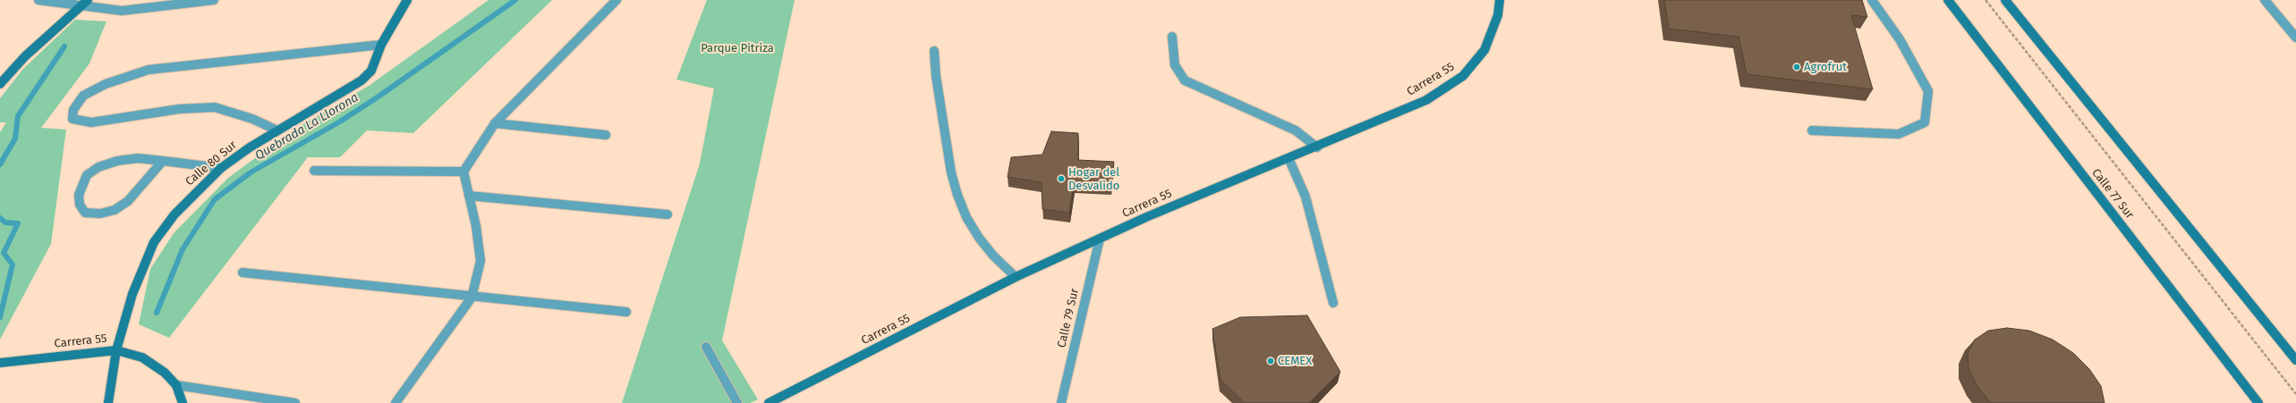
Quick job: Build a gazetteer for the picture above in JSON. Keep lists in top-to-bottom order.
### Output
{
  "streets": {
    "street": [
      "Carrera 55",
      "Calle 80 Sur",
      "Calle 77 Sur",
      "Calle 79 Sur"
    ]
  },
  "crossings": [
    ["Carrera 55", "Calle 80 Sur"],
    ["Carrera 55", "Calle 79 Sur"]
  ],
  "water": ["Quebrada La Llorona"],
  "parks": ["Parque Pitriza"],
  "places": ["Agrofrut", "Hogar del Desvalido", "CEMEX"]
}
